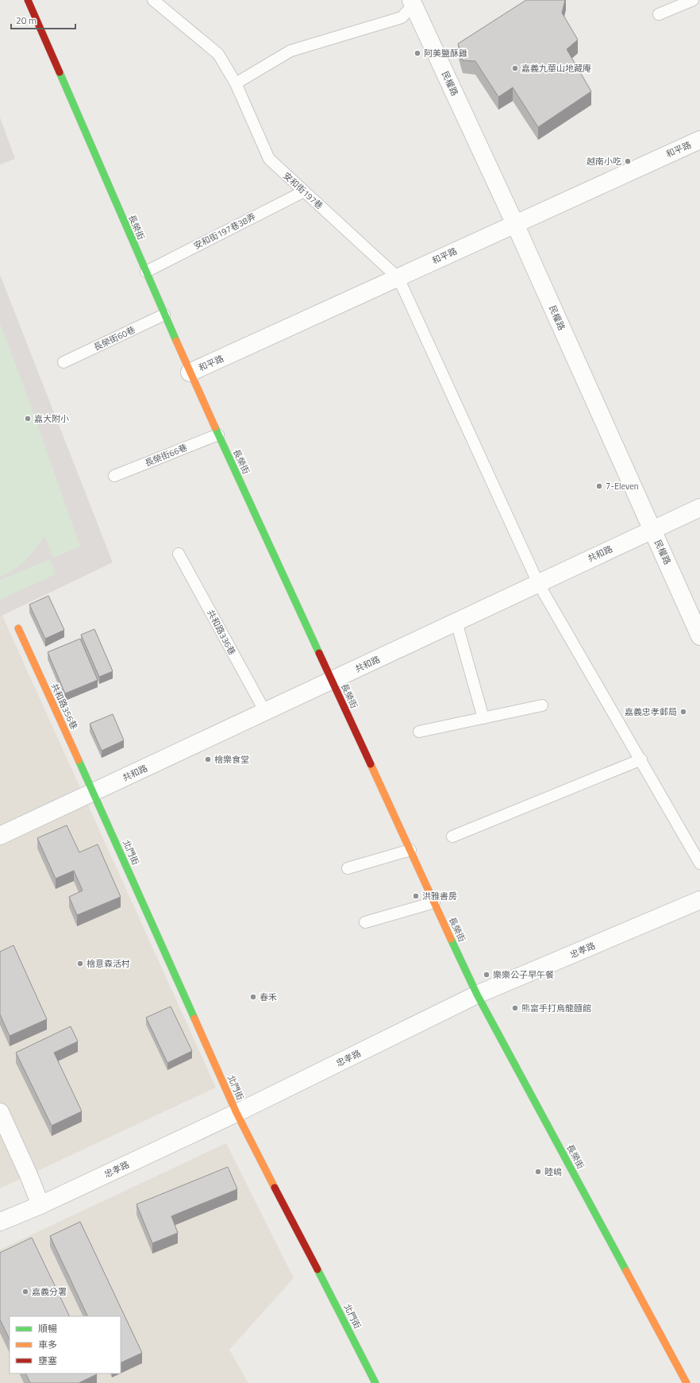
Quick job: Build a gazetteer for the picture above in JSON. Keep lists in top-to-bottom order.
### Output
{
  "streets": {
    "street": [
      "民權路",
      "和平路",
      "長榮街",
      "共和路",
      "共和路356巷",
      "北門街",
      "忠孝路"
    ],
    "lane": [
      "安和街197巷",
      "安和街197巷38弄",
      "長榮街60巷",
      "長榮街66巷",
      "共和路336巷"
    ]
  },
  "crossings": [
    ["民權路", "和平路"],
    ["民權路", "共和路"],
    ["和平路", "安和街197巷"],
    ["和平路", "長榮街"],
    ["安和街197巷", "安和街197巷38弄"],
    ["長榮街", "安和街197巷38弄"],
    ["長榮街", "長榮街60巷"],
    ["長榮街", "長榮街66巷"],
    ["長榮街", "共和路"],
    ["長榮街", "忠孝路"],
    ["共和路", "共和路336巷"],
    ["共和路", "共和路356巷"],
    ["共和路", "北門街"],
    ["共和路356巷", "北門街"],
    ["北門街", "忠孝路"]
  ],
  "places": [
    "阿美鹽酥雞",
    "嘉義九華山地藏庵",
    "越南小吃",
    "嘉大附小",
    "7-Eleven",
    "嘉義忠孝郵局",
    "檜樂食堂",
    "洪雅書房",
    "檜意森活村",
    "樂樂公子早午餐",
    "春禾",
    "熊富手打烏龍麵館",
    "睦嶋",
    "嘉義分署"
  ],
  "legend": ["順暢", "車多", "壅塞"],
  "scale_bar": "20 m"
}
